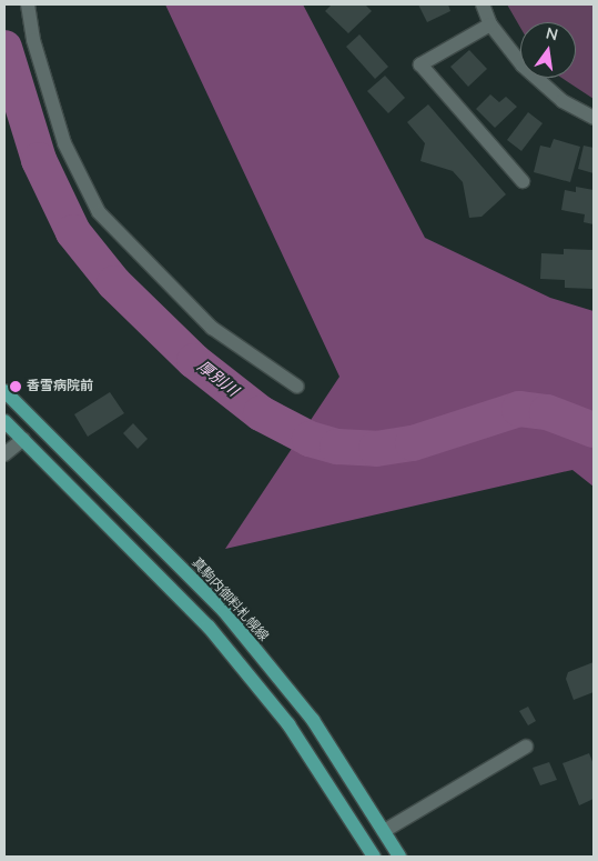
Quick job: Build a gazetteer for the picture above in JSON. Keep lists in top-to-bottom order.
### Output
{
  "streets": {
    "main road": ["真駒内御料札幌線"]
  },
  "water": ["厚別川"],
  "places": ["香雪病院前"],
  "north": "top"
}
